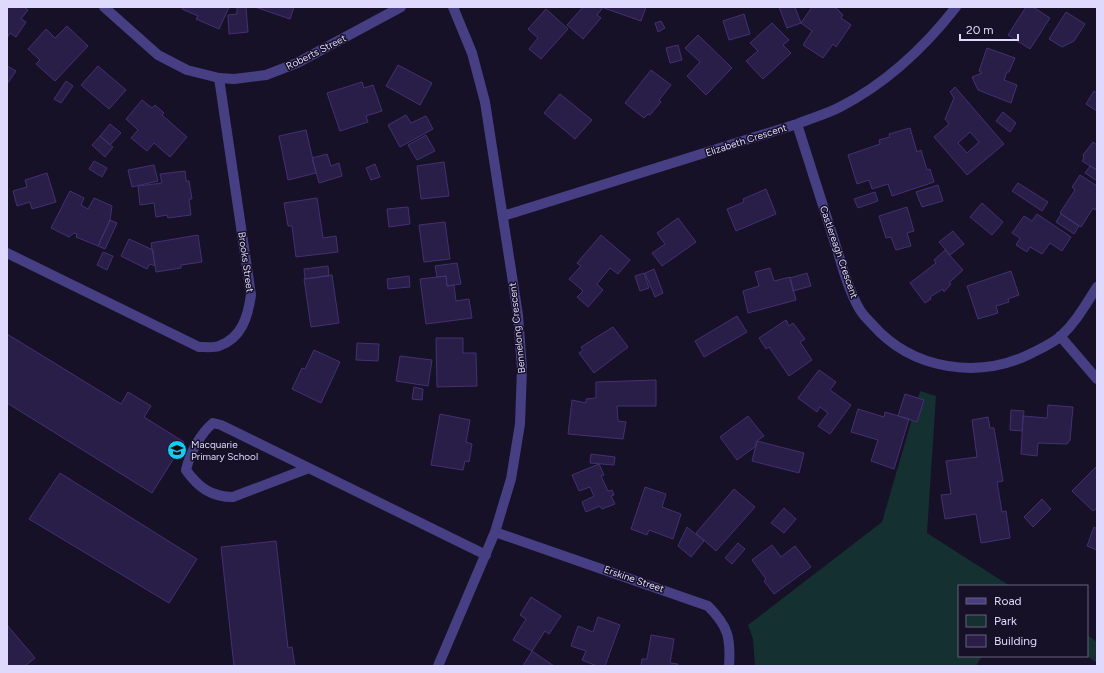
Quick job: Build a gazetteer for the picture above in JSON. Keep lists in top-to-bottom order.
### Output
{
  "streets": {
    "street": [
      "Roberts Street",
      "Elizabeth Crescent",
      "Castlereagh Crescent",
      "Brooks Street",
      "Bennelong Crescent",
      "Erskine Street"
    ]
  },
  "crossings": [
    ["Roberts Street", "Brooks Street"],
    ["Elizabeth Crescent", "Castlereagh Crescent"],
    ["Elizabeth Crescent", "Bennelong Crescent"],
    ["Bennelong Crescent", "Erskine Street"]
  ],
  "places": {
    "school or university": ["Macquarie Primary School"]
  },
  "legend": ["Road", "Park", "Building"],
  "scale_bar": "20 m"
}
